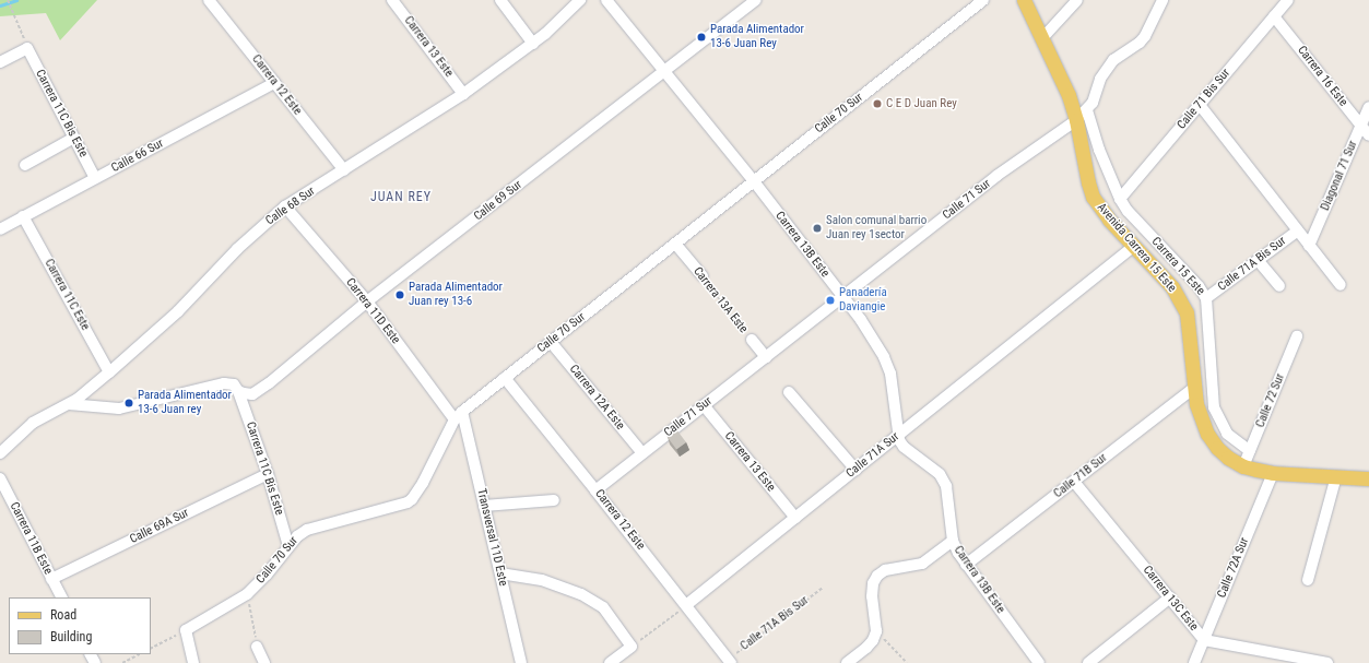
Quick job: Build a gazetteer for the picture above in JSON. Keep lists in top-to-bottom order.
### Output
{
  "streets": {
    "main road": ["Avenida Carrera 15 Este"],
    "street": [
      "Carrera 13 Este",
      "Carrera 16 Este",
      "Carrera 12 Este",
      "Calle 71 Bis Sur",
      "Carrera 11C Bis Este",
      "Calle 70 Sur",
      "Calle 66 Sur",
      "Diagonal 71 Sur",
      "Calle 71 Sur",
      "Calle 69 Sur",
      "Calle 68 Sur",
      "Carrera 13B Este",
      "Calle 71A Bis Sur",
      "Carrera 15 Este",
      "Carrera 11C Este",
      "Carrera 13A Este",
      "Carrera 11D Este",
      "Carrera 12A Este",
      "Calle 72 Sur",
      "Calle 71A Sur",
      "Calle 71B Sur",
      "Calle 69A Sur",
      "Transversal 11D Este",
      "Carrera 11B Este",
      "Calle 72A Sur",
      "Carrera 13C Este"
    ]
  },
  "crossings": [
    ["Carrera 13 Este", "Calle 71 Sur"],
    ["Carrera 13 Este", "Calle 68 Sur"],
    ["Carrera 13 Este", "Calle 71A Sur"],
    ["Carrera 16 Este", "Calle 71 Bis Sur"],
    ["Carrera 16 Este", "Diagonal 71 Sur"],
    ["Carrera 12 Este", "Calle 70 Sur"],
    ["Carrera 12 Este", "Calle 66 Sur"],
    ["Carrera 12 Este", "Calle 71 Sur"],
    ["Carrera 12 Este", "Calle 68 Sur"],
    ["Carrera 12 Este", "Calle 71A Bis Sur"],
    ["Carrera 12 Este", "Calle 71A Sur"],
    ["Calle 71 Bis Sur", "Carrera 15 Este"],
    ["Carrera 11C Bis Este", "Calle 70 Sur"],
    ["Carrera 11C Bis Este", "Calle 66 Sur"],
    ["Carrera 11C Bis Este", "Calle 69 Sur"],
    ["Carrera 11C Bis Este", "Calle 69A Sur"],
    ["Calle 70 Sur", "Carrera 13B Este"],
    ["Calle 70 Sur", "Carrera 13A Este"],
    ["Calle 70 Sur", "Carrera 11D Este"],
    ["Calle 70 Sur", "Carrera 12A Este"],
    ["Calle 70 Sur", "Transversal 11D Este"],
    ["Calle 66 Sur", "Carrera 11C Este"],
    ["Calle 71 Sur", "Carrera 13B Este"],
    ["Calle 71 Sur", "Avenida Carrera 15 Este"],
    ["Calle 71 Sur", "Carrera 15 Este"],
    ["Calle 71 Sur", "Carrera 13A Este"],
    ["Calle 71 Sur", "Carrera 12A Este"],
    ["Calle 69 Sur", "Carrera 13B Este"],
    ["Calle 69 Sur", "Carrera 11D Este"],
    ["Calle 68 Sur", "Carrera 11C Este"],
    ["Calle 68 Sur", "Carrera 11D Este"],
    ["Carrera 13B Este", "Calle 71A Sur"],
    ["Carrera 13B Este", "Calle 71B Sur"],
    ["Avenida Carrera 15 Este", "Calle 72 Sur"],
    ["Avenida Carrera 15 Este", "Calle 71A Sur"],
    ["Avenida Carrera 15 Este", "Calle 71B Sur"],
    ["Avenida Carrera 15 Este", "Calle 72A Sur"],
    ["Calle 71A Bis Sur", "Carrera 15 Este"],
    ["Carrera 15 Este", "Calle 72 Sur"],
    ["Carrera 11D Este", "Transversal 11D Este"],
    ["Calle 71B Sur", "Carrera 13C Este"],
    ["Calle 69A Sur", "Carrera 11B Este"],
    ["Calle 72A Sur", "Carrera 13C Este"]
  ],
  "districts": ["JUAN REY"],
  "places": [
    "Parada Alimentador 13-6 Juan Rey",
    "C E D Juan Rey",
    "Salon comunal barrio Juan rey 1sector",
    "Parada Alimentador Juan rey 13-6",
    "Panadería Daviangie",
    "Parada Alimentador 13-6 Juan rey"
  ],
  "legend": ["Road", "Building"]
}
